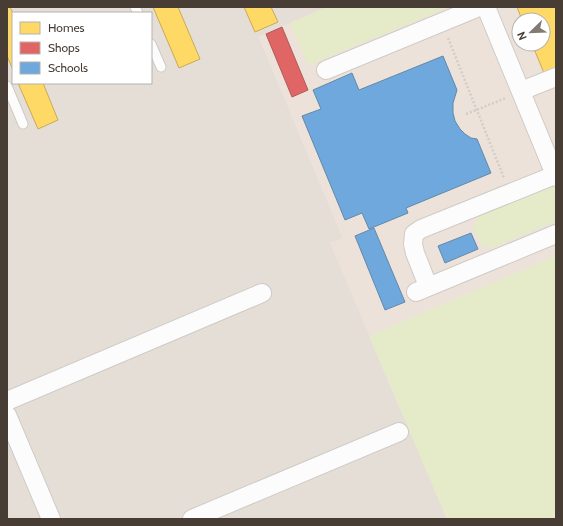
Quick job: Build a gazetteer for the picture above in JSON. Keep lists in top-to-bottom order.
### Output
{
  "legend": ["Homes", "Shops", "Schools"],
  "north": "bottom left"
}
